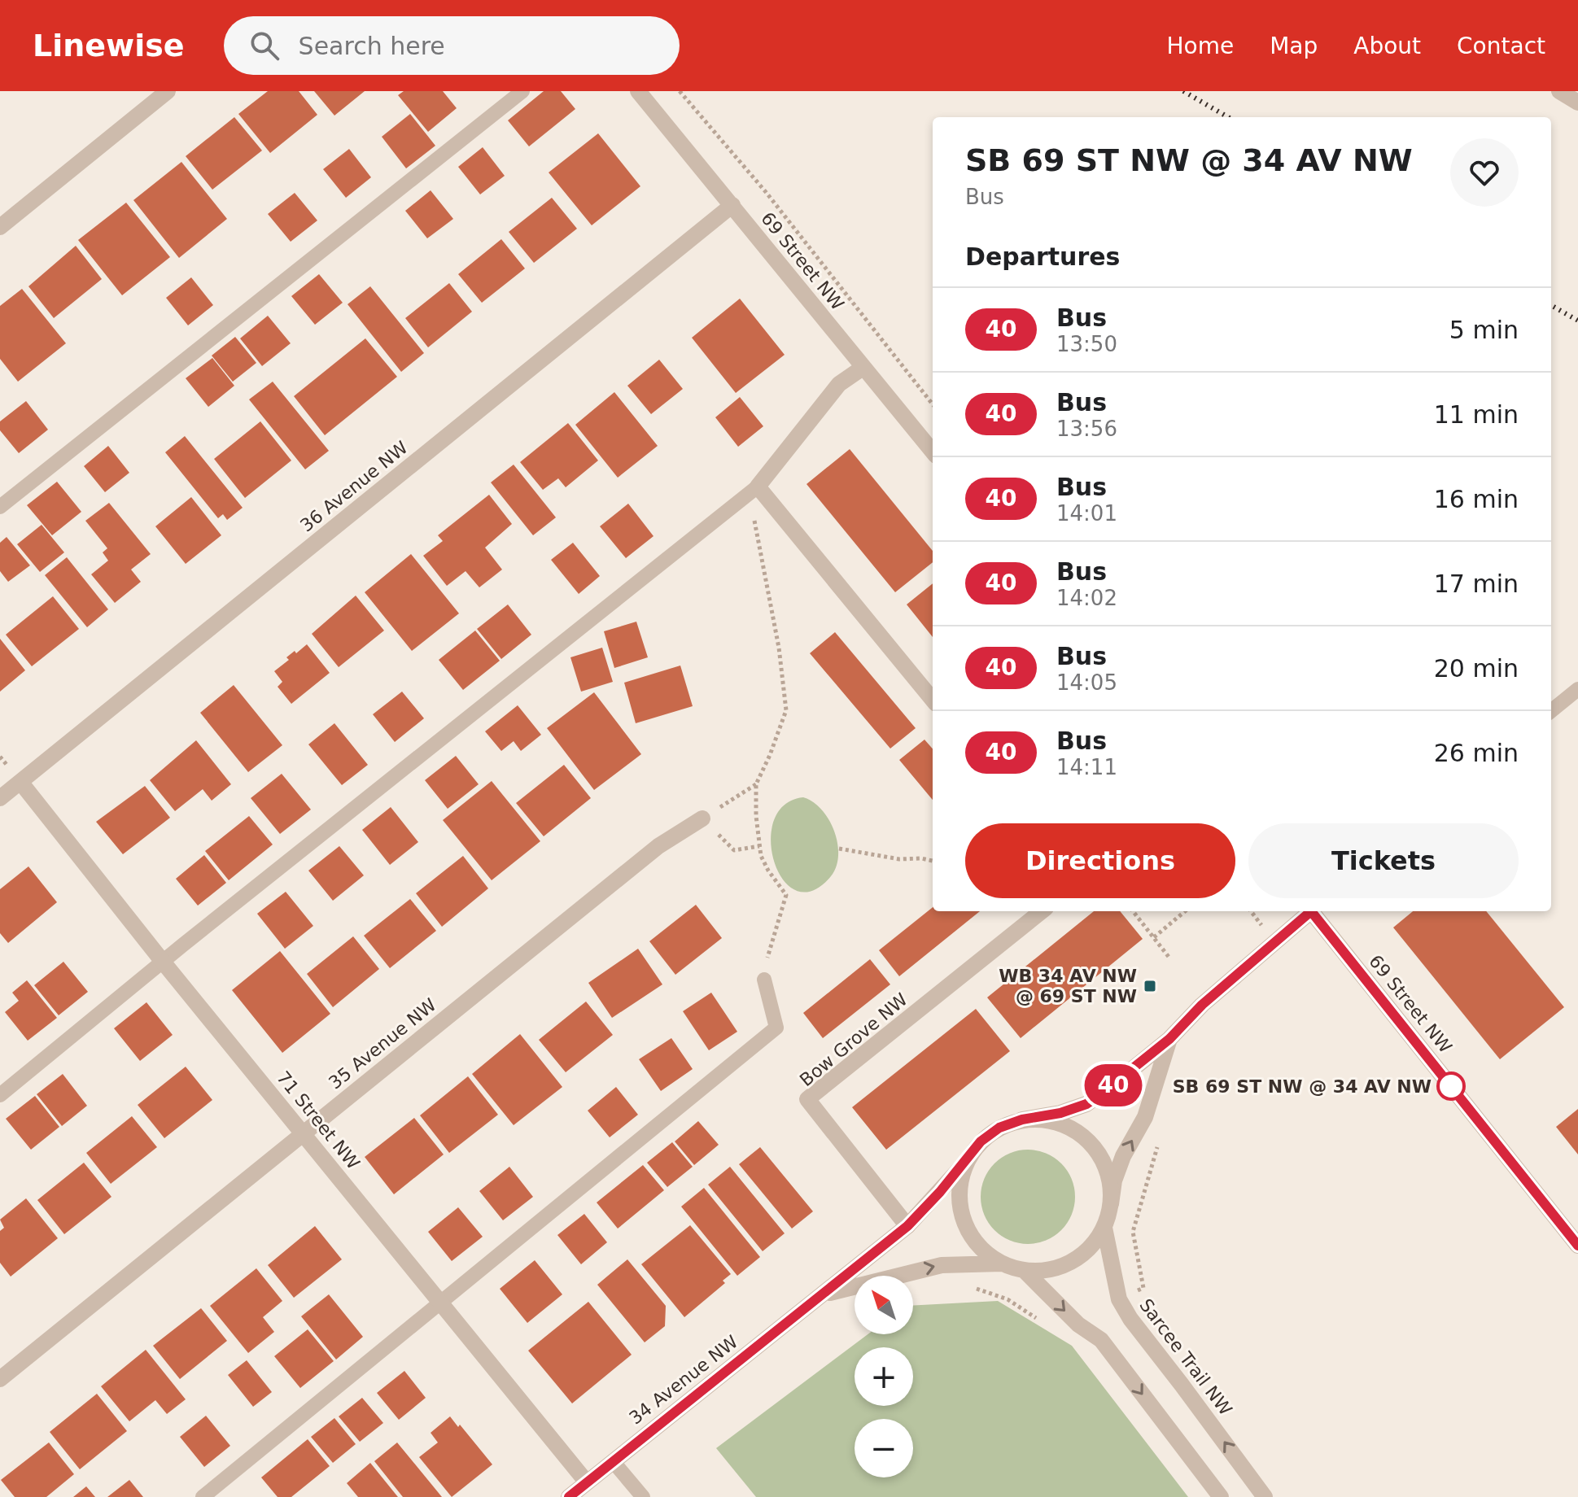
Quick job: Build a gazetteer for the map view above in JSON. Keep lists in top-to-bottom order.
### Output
{
  "streets": {
    "street": [
      "69 Street NW",
      "36 Avenue NW",
      "Bow Grove NW",
      "35 Avenue NW",
      "71 Street NW",
      "Sarcee Trail NW",
      "34 Avenue NW"
    ]
  },
  "crossings": [
    ["69 Street NW", "36 Avenue NW"],
    ["36 Avenue NW", "71 Street NW"],
    ["Bow Grove NW", "34 Avenue NW"],
    ["35 Avenue NW", "71 Street NW"],
    ["71 Street NW", "34 Avenue NW"],
    ["Sarcee Trail NW", "34 Avenue NW"]
  ],
  "places": {
    "transit": ["WB 34 AV NW @ 69 ST NW"],
    "other": ["SB 69 ST NW @ 34 AV NW"]
  },
  "lines": ["bus line 40"],
  "north": "top left",
  "page": {
    "header": "Linewise",
    "search": "Search here",
    "nav": [
      "Home",
      "Map",
      "About",
      "Contact"
    ],
    "on_map": "40",
    "heading": [
      ["SB 69 ST NW @ 34 AV NW", "Bus"],
      "Departures"
    ],
    "list": [
      {
        "mark": "40",
        "name": "Bus",
        "note": "13:50",
        "value": "5 min"
      },
      {
        "mark": "40",
        "name": "Bus",
        "note": "13:56",
        "value": "11 min"
      },
      {
        "mark": "40",
        "name": "Bus",
        "note": "14:01",
        "value": "16 min"
      },
      {
        "mark": "40",
        "name": "Bus",
        "note": "14:02",
        "value": "17 min"
      },
      {
        "mark": "40",
        "name": "Bus",
        "note": "14:05",
        "value": "20 min"
      },
      {
        "mark": "40",
        "name": "Bus",
        "note": "14:11",
        "value": "26 min"
      }
    ],
    "buttons": ["Directions", "Tickets"],
    "map_buttons": ["+", "−"]
  }
}
